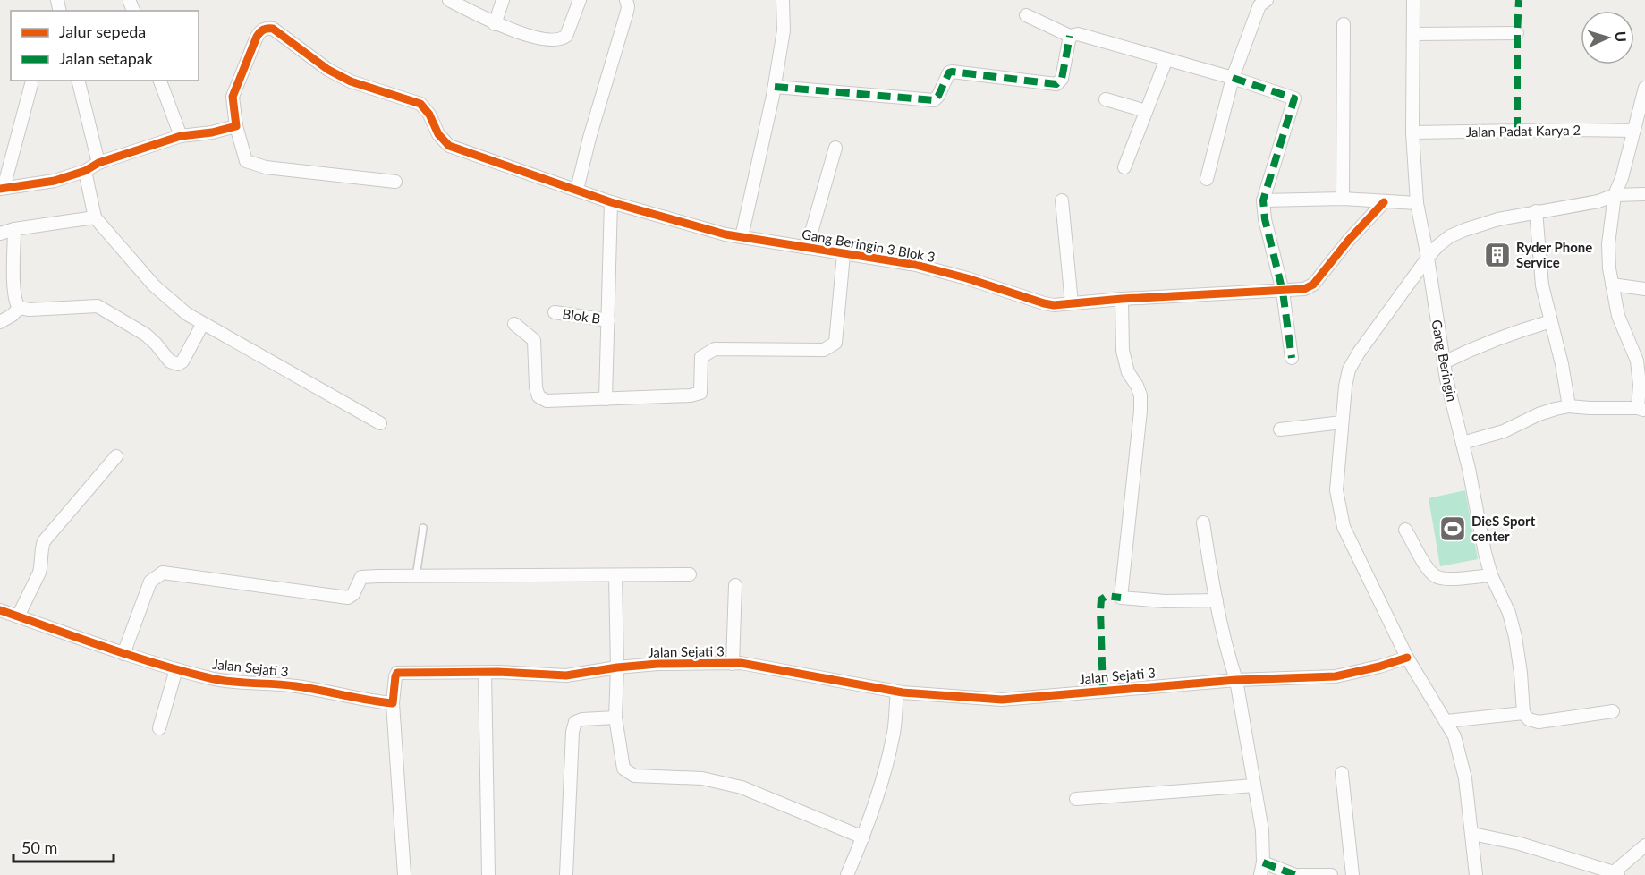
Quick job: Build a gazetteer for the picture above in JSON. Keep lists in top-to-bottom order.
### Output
{
  "streets": {
    "street": [
      "Jalan Padat Karya 2",
      "Gang Beringin 3 Blok 3",
      "Blok B",
      "Gang Beringin",
      "Jalan Sejati 3"
    ]
  },
  "crossings": [
    ["Jalan Padat Karya 2", "Gang Beringin"]
  ],
  "places": {
    "building": ["Ryder Phone Service"],
    "sports": ["DieS Sport center"]
  },
  "legend": ["Jalur sepeda", "Jalan setapak"],
  "scale_bar": "50 m",
  "north": "right"
}
